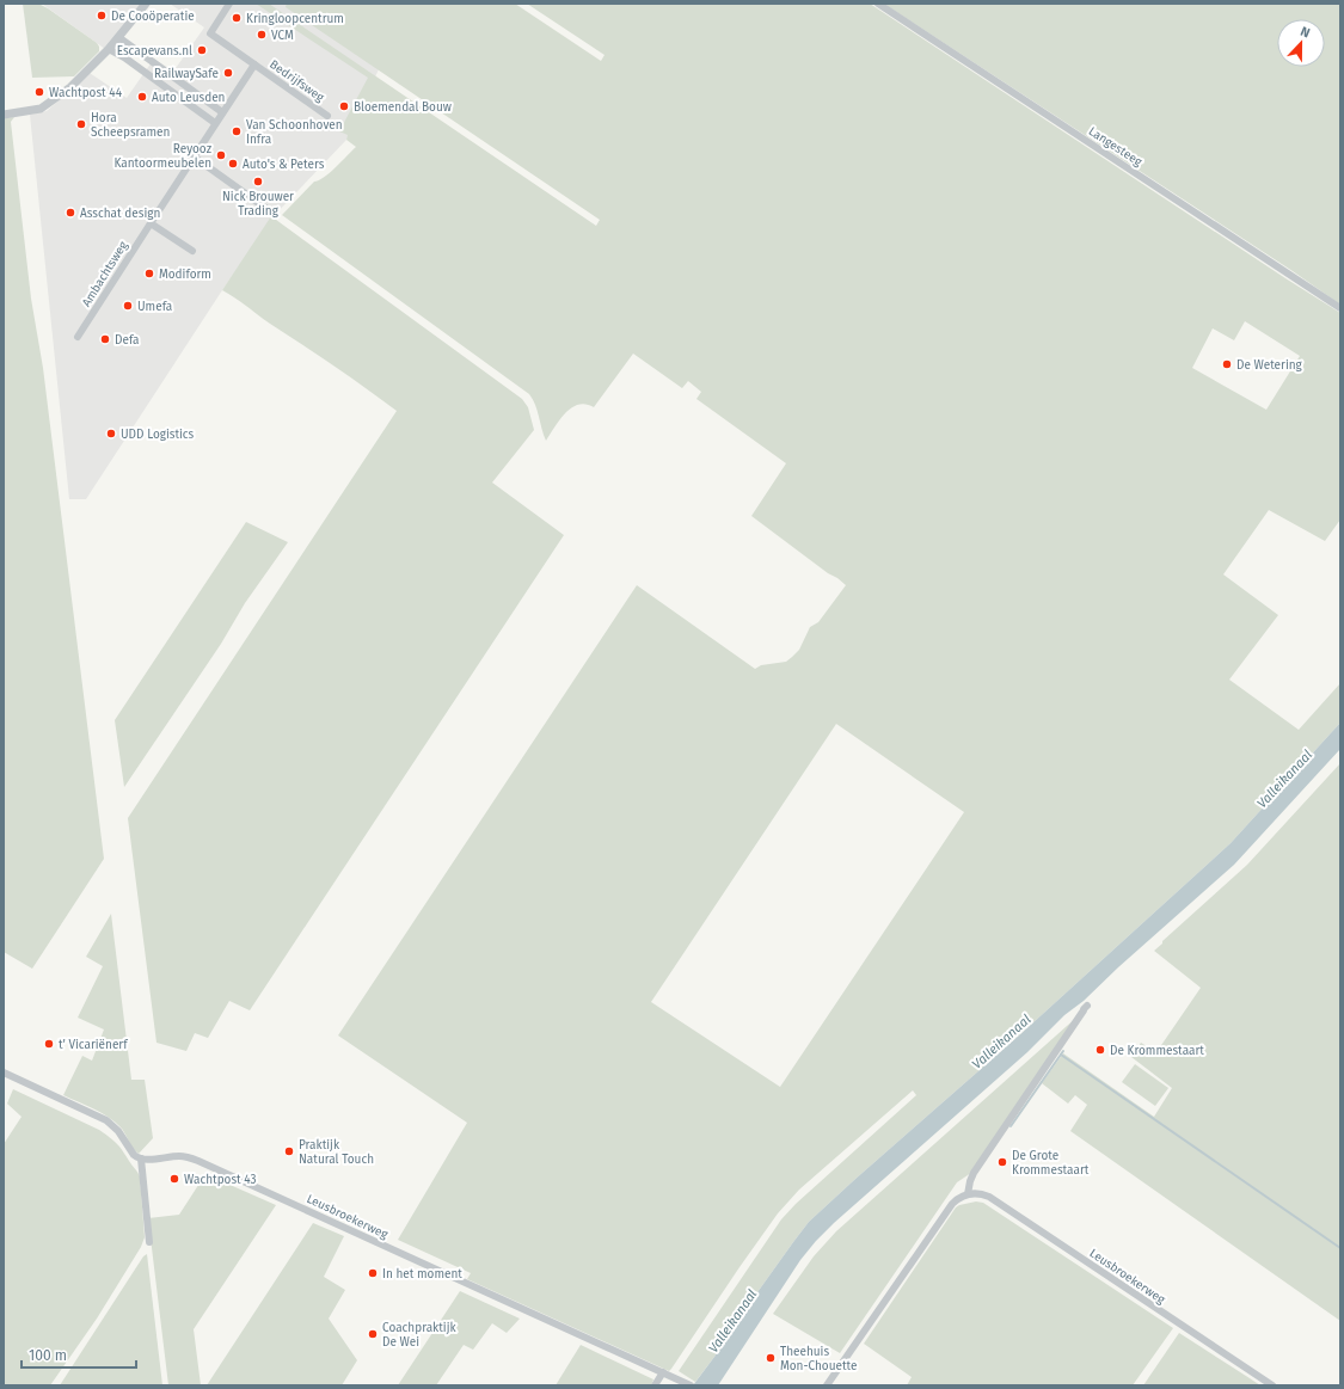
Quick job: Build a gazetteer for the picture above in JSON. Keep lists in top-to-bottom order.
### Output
{
  "streets": {
    "street": [
      "Bedrijfsweg",
      "Langesteeg",
      "Ambachtsweg",
      "Leusbroekerweg"
    ]
  },
  "crossings": [
    ["Bedrijfsweg", "Ambachtsweg"]
  ],
  "water": ["Valleikanaal"],
  "places": [
    "De Cooöperatie",
    "Kringloopcentrum",
    "VCM",
    "Escapevans.nl",
    "RailwaySafe",
    "Wachtpost 44",
    "Auto Leusden",
    "Bloemendal Bouw",
    "Hora Scheepsramen",
    "Van Schoonhoven Infra",
    "Reyooz Kantoormeubelen",
    "Auto's & Peters",
    "Nick Brouwer Trading",
    "Asschat design",
    "Modiform",
    "Umefa",
    "Defa",
    "De Wetering",
    "UDD Logistics",
    "t’ Vicariënerf",
    "De Krommestaart",
    "Praktijk Natural Touch",
    "De Grote Krommestaart",
    "Wachtpost 43",
    "In het moment",
    "Coachpraktijk De Wei",
    "Theehuis Mon-Chouette"
  ],
  "scale_bar": "100 m",
  "north": "top"
}
